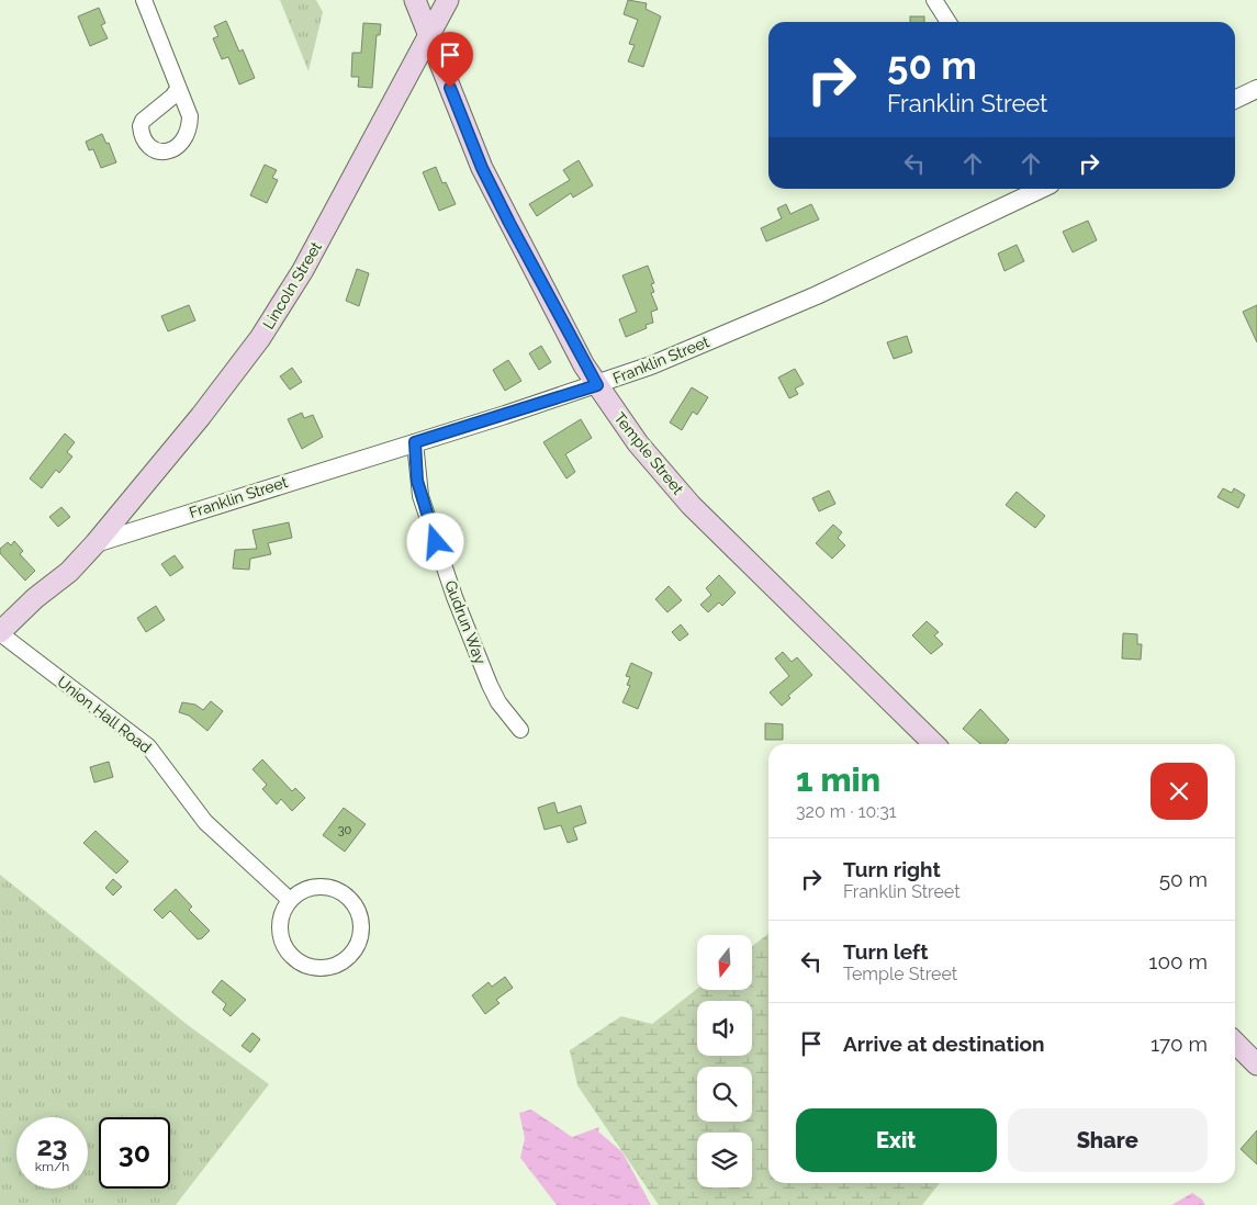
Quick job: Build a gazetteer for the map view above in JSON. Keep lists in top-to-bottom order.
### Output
{
  "streets": {
    "main road": ["Lincoln Street", "Temple Street"],
    "street": ["Franklin Street", "Gudrun Way", "Union Hall Road"]
  },
  "crossings": [
    ["Lincoln Street", "Franklin Street"],
    ["Lincoln Street", "Temple Street"],
    ["Franklin Street", "Temple Street"],
    ["Franklin Street", "Gudrun Way"]
  ],
  "house_numbers": ["30"],
  "north": "bottom",
  "page": {
    "turn": ["50 m", "Franklin Street"],
    "heading": ["1 min", "320 m · 10:31"],
    "list": [
      {
        "name": "Turn right",
        "note": "Franklin Street",
        "value": "50 m"
      },
      {
        "name": "Turn left",
        "note": "Temple Street",
        "value": "100 m"
      },
      {
        "name": "Arrive at destination",
        "value": "170 m"
      }
    ],
    "buttons": ["Exit", "Share"],
    "speed": "23 km/h",
    "limit": "30"
  }
}
